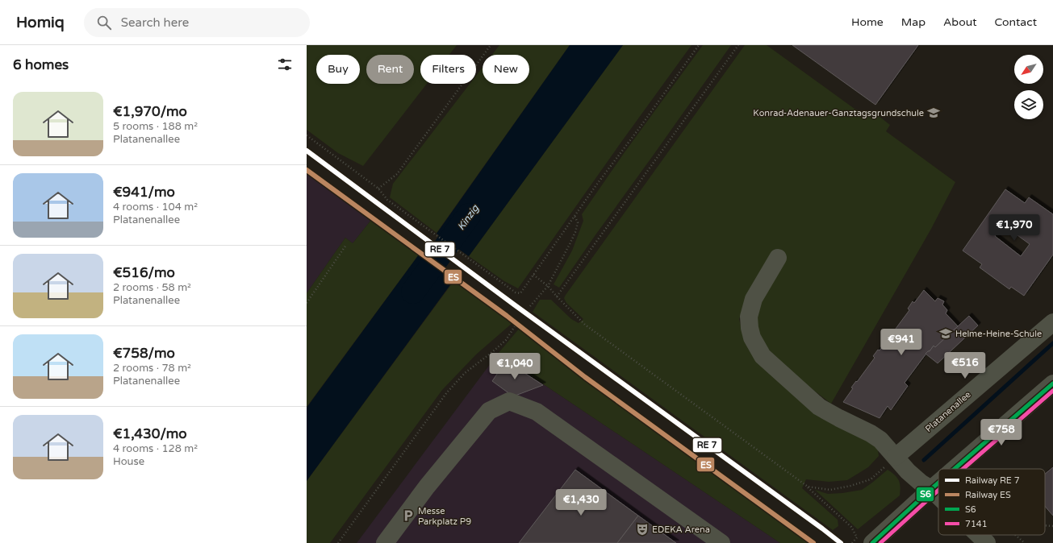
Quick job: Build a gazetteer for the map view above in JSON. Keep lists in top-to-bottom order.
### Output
{
  "streets": {
    "street": ["Platanenallee"]
  },
  "water": ["Kinzig"],
  "places": {
    "school or university": ["Konrad-Adenauer-Ganztagsgrundschule", "Helme-Heine-Schule"],
    "parking": ["Messe Parkplatz P9"],
    "theatre": ["EDEKA Arena"]
  },
  "lines": ["rail line ES", "transit line S6", "transit line 7141"],
  "legend": [
    "Railway RE 7",
    "Railway ES",
    "S6",
    "7141"
  ],
  "north": "bottom left",
  "page": {
    "header": "Homiq",
    "search": "Search here",
    "nav": [
      "Home",
      "Map",
      "About",
      "Contact"
    ],
    "heading": "6 homes",
    "chip": [
      "Buy",
      "Rent",
      "Filters",
      "New"
    ],
    "list": [
      {
        "name": "€1,970/mo",
        "note": "5 rooms · 188 m² · Platanenallee"
      },
      {
        "name": "€941/mo",
        "note": "4 rooms · 104 m² · Platanenallee"
      },
      {
        "name": "€516/mo",
        "note": "2 rooms · 58 m² · Platanenallee"
      },
      {
        "name": "€758/mo",
        "note": "2 rooms · 78 m² · Platanenallee"
      },
      {
        "name": "€1,430/mo",
        "note": "4 rooms · 128 m² · House"
      }
    ],
    "price": [
      "€1,970",
      "€941",
      "€516",
      "€1,040",
      "€758",
      "€1,430"
    ]
  }
}
